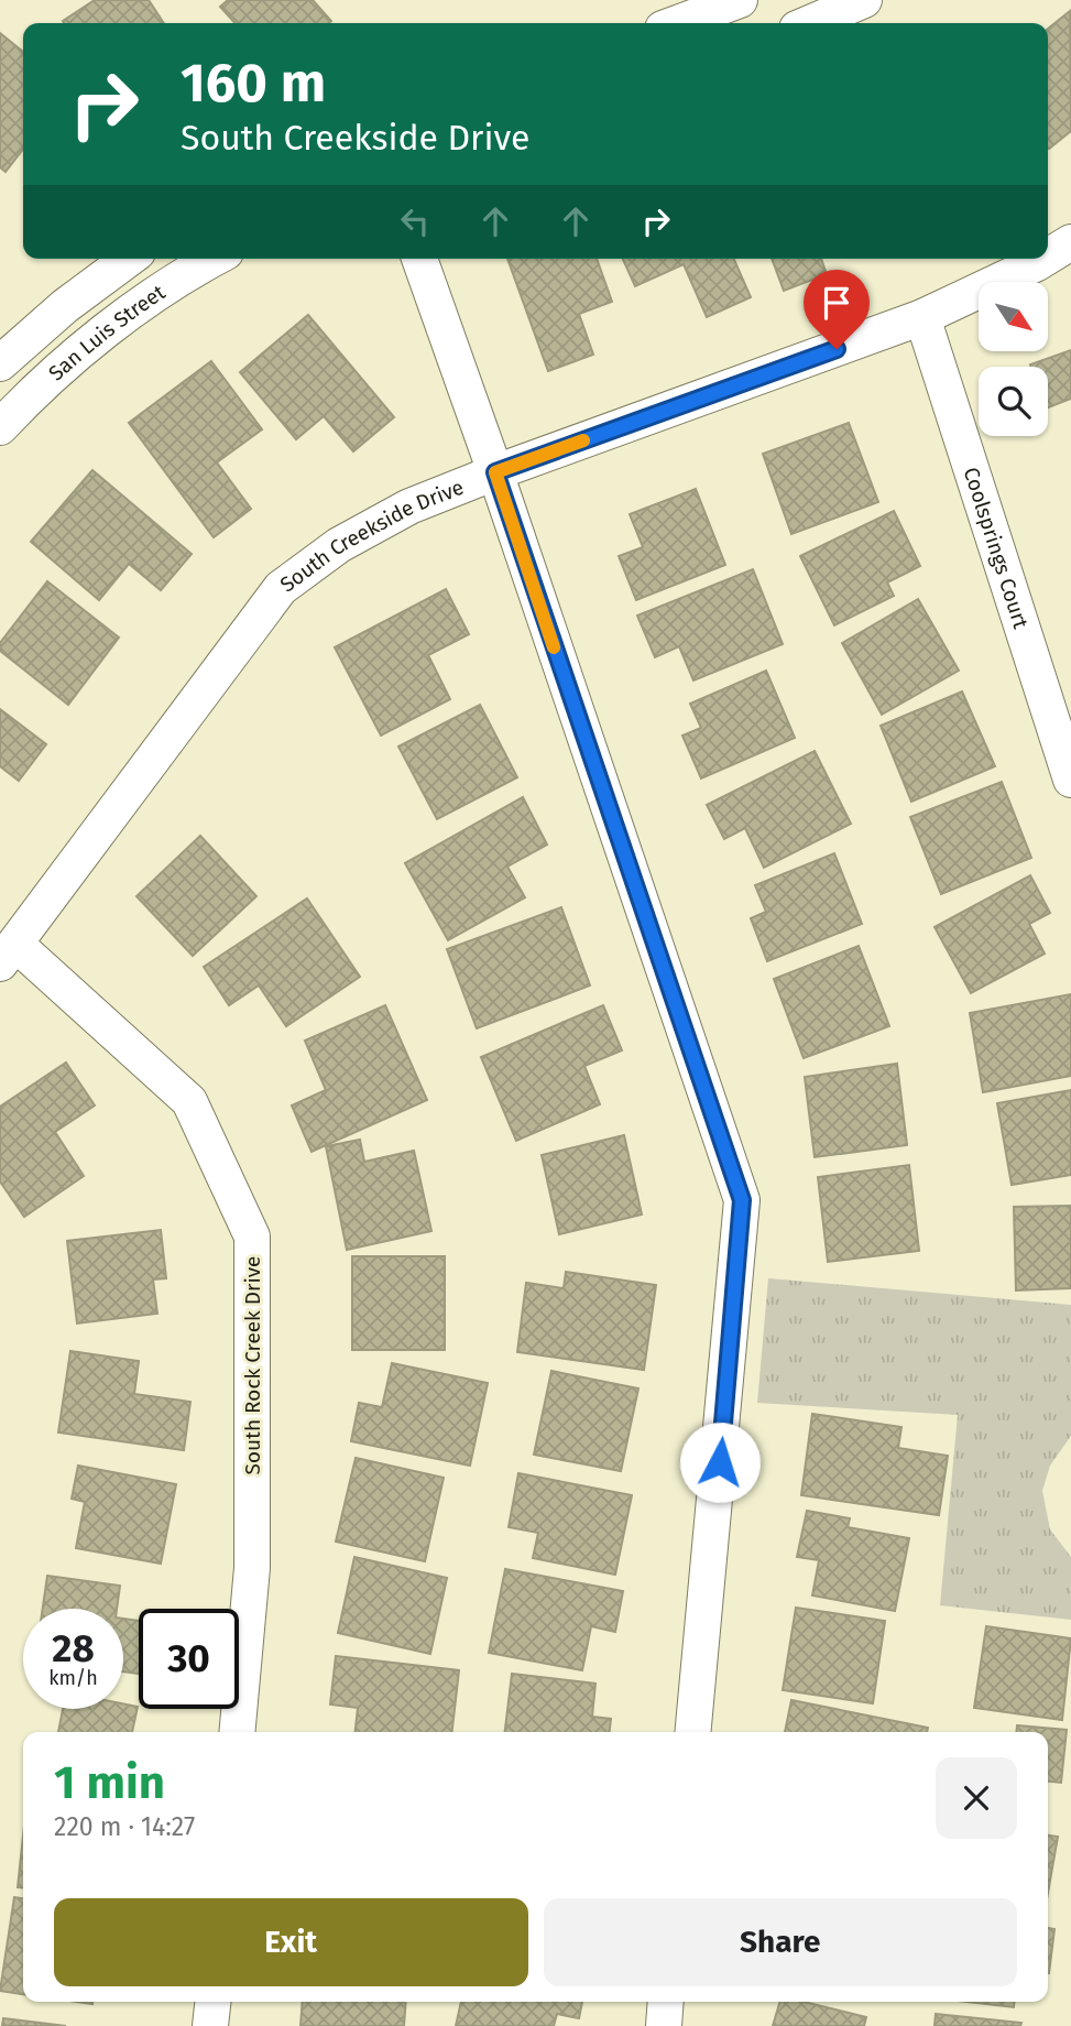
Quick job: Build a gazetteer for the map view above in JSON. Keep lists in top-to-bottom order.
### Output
{
  "streets": {
    "street": [
      "San Luis Street",
      "South Creekside Drive",
      "Coolsprings Court",
      "South Rock Creek Drive"
    ]
  },
  "crossings": [
    ["South Creekside Drive", "Coolsprings Court"],
    ["South Creekside Drive", "South Rock Creek Drive"]
  ],
  "north": "bottom right",
  "page": {
    "turn": ["160 m", "South Creekside Drive"],
    "speed": "28 km/h",
    "limit": "30",
    "heading": ["1 min", "220 m · 14:27"],
    "buttons": ["Exit", "Share"]
  }
}
